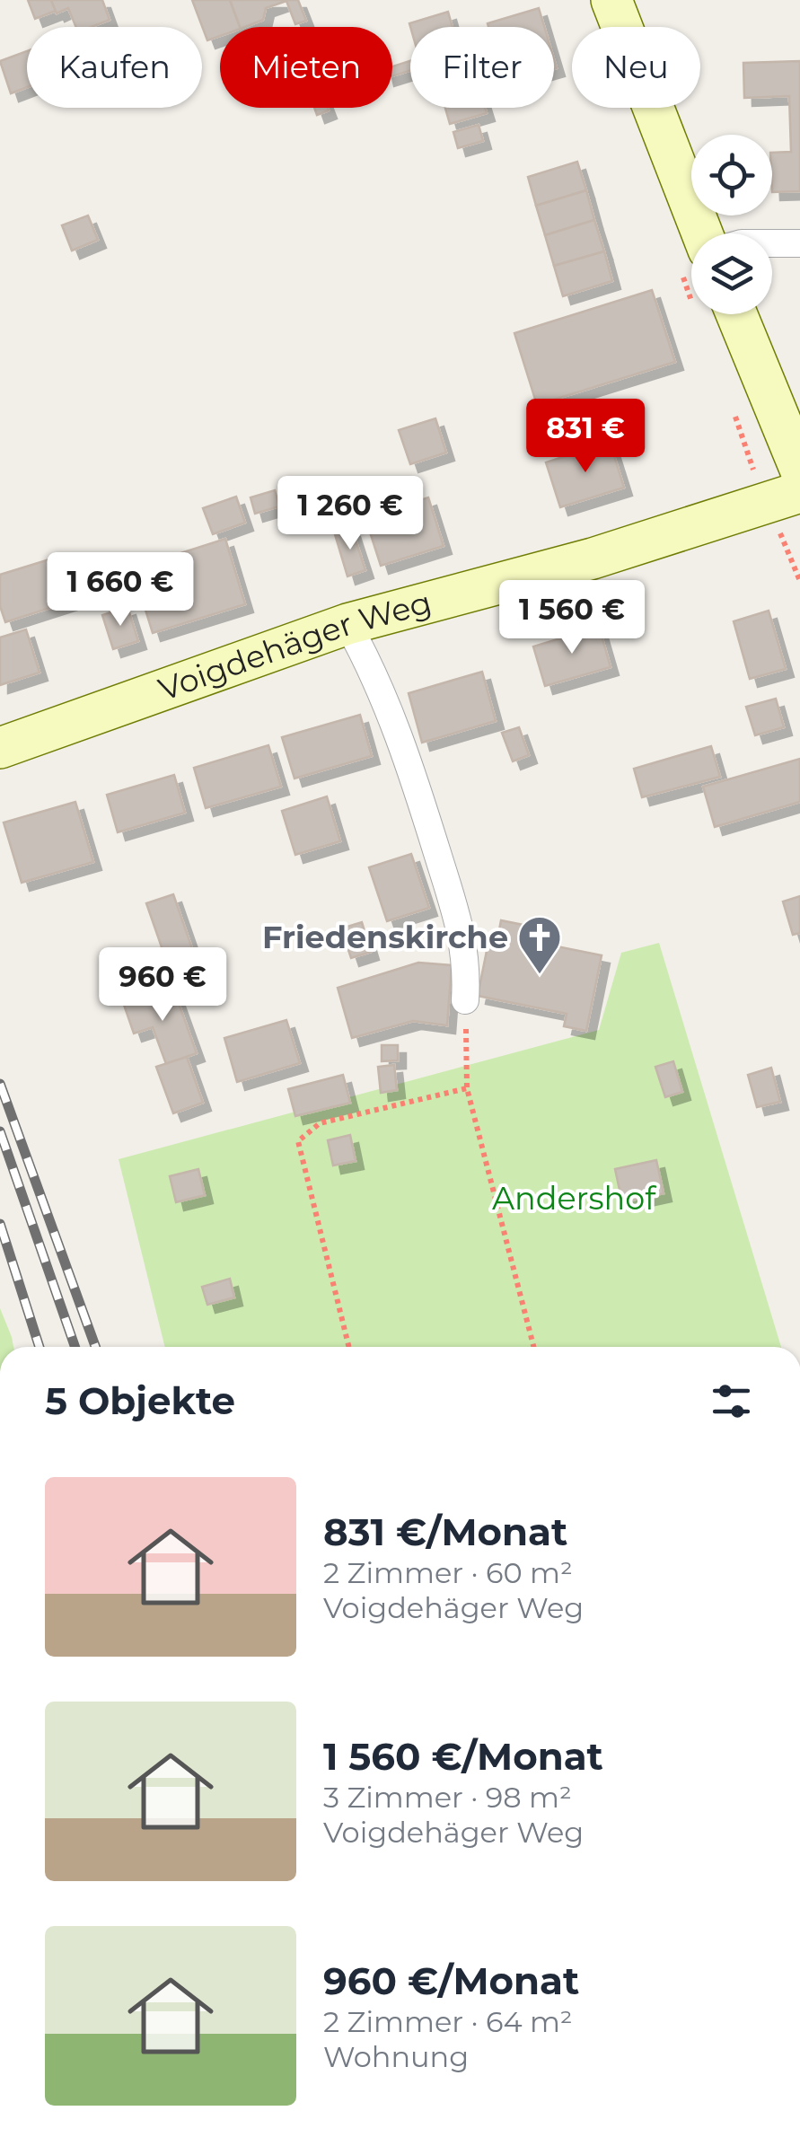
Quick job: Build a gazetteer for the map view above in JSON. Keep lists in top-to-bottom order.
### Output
{
  "streets": {
    "street": ["Voigdehäger Weg"]
  },
  "parks": ["Andershof"],
  "places": {
    "church": ["Friedenskirche"]
  },
  "page": {
    "chip": [
      "Kaufen",
      "Mieten",
      "Filter",
      "Neu"
    ],
    "price": [
      "831 €",
      "1 260 €",
      "1 660 €",
      "1 560 €",
      "960 €"
    ],
    "heading": "5 Objekte",
    "list": [
      {
        "name": "831 €/Monat",
        "note": "2 Zimmer · 60 m² · Voigdehäger Weg"
      },
      {
        "name": "1 560 €/Monat",
        "note": "3 Zimmer · 98 m² · Voigdehäger Weg"
      },
      {
        "name": "960 €/Monat",
        "note": "2 Zimmer · 64 m² · Wohnung"
      }
    ]
  }
}
